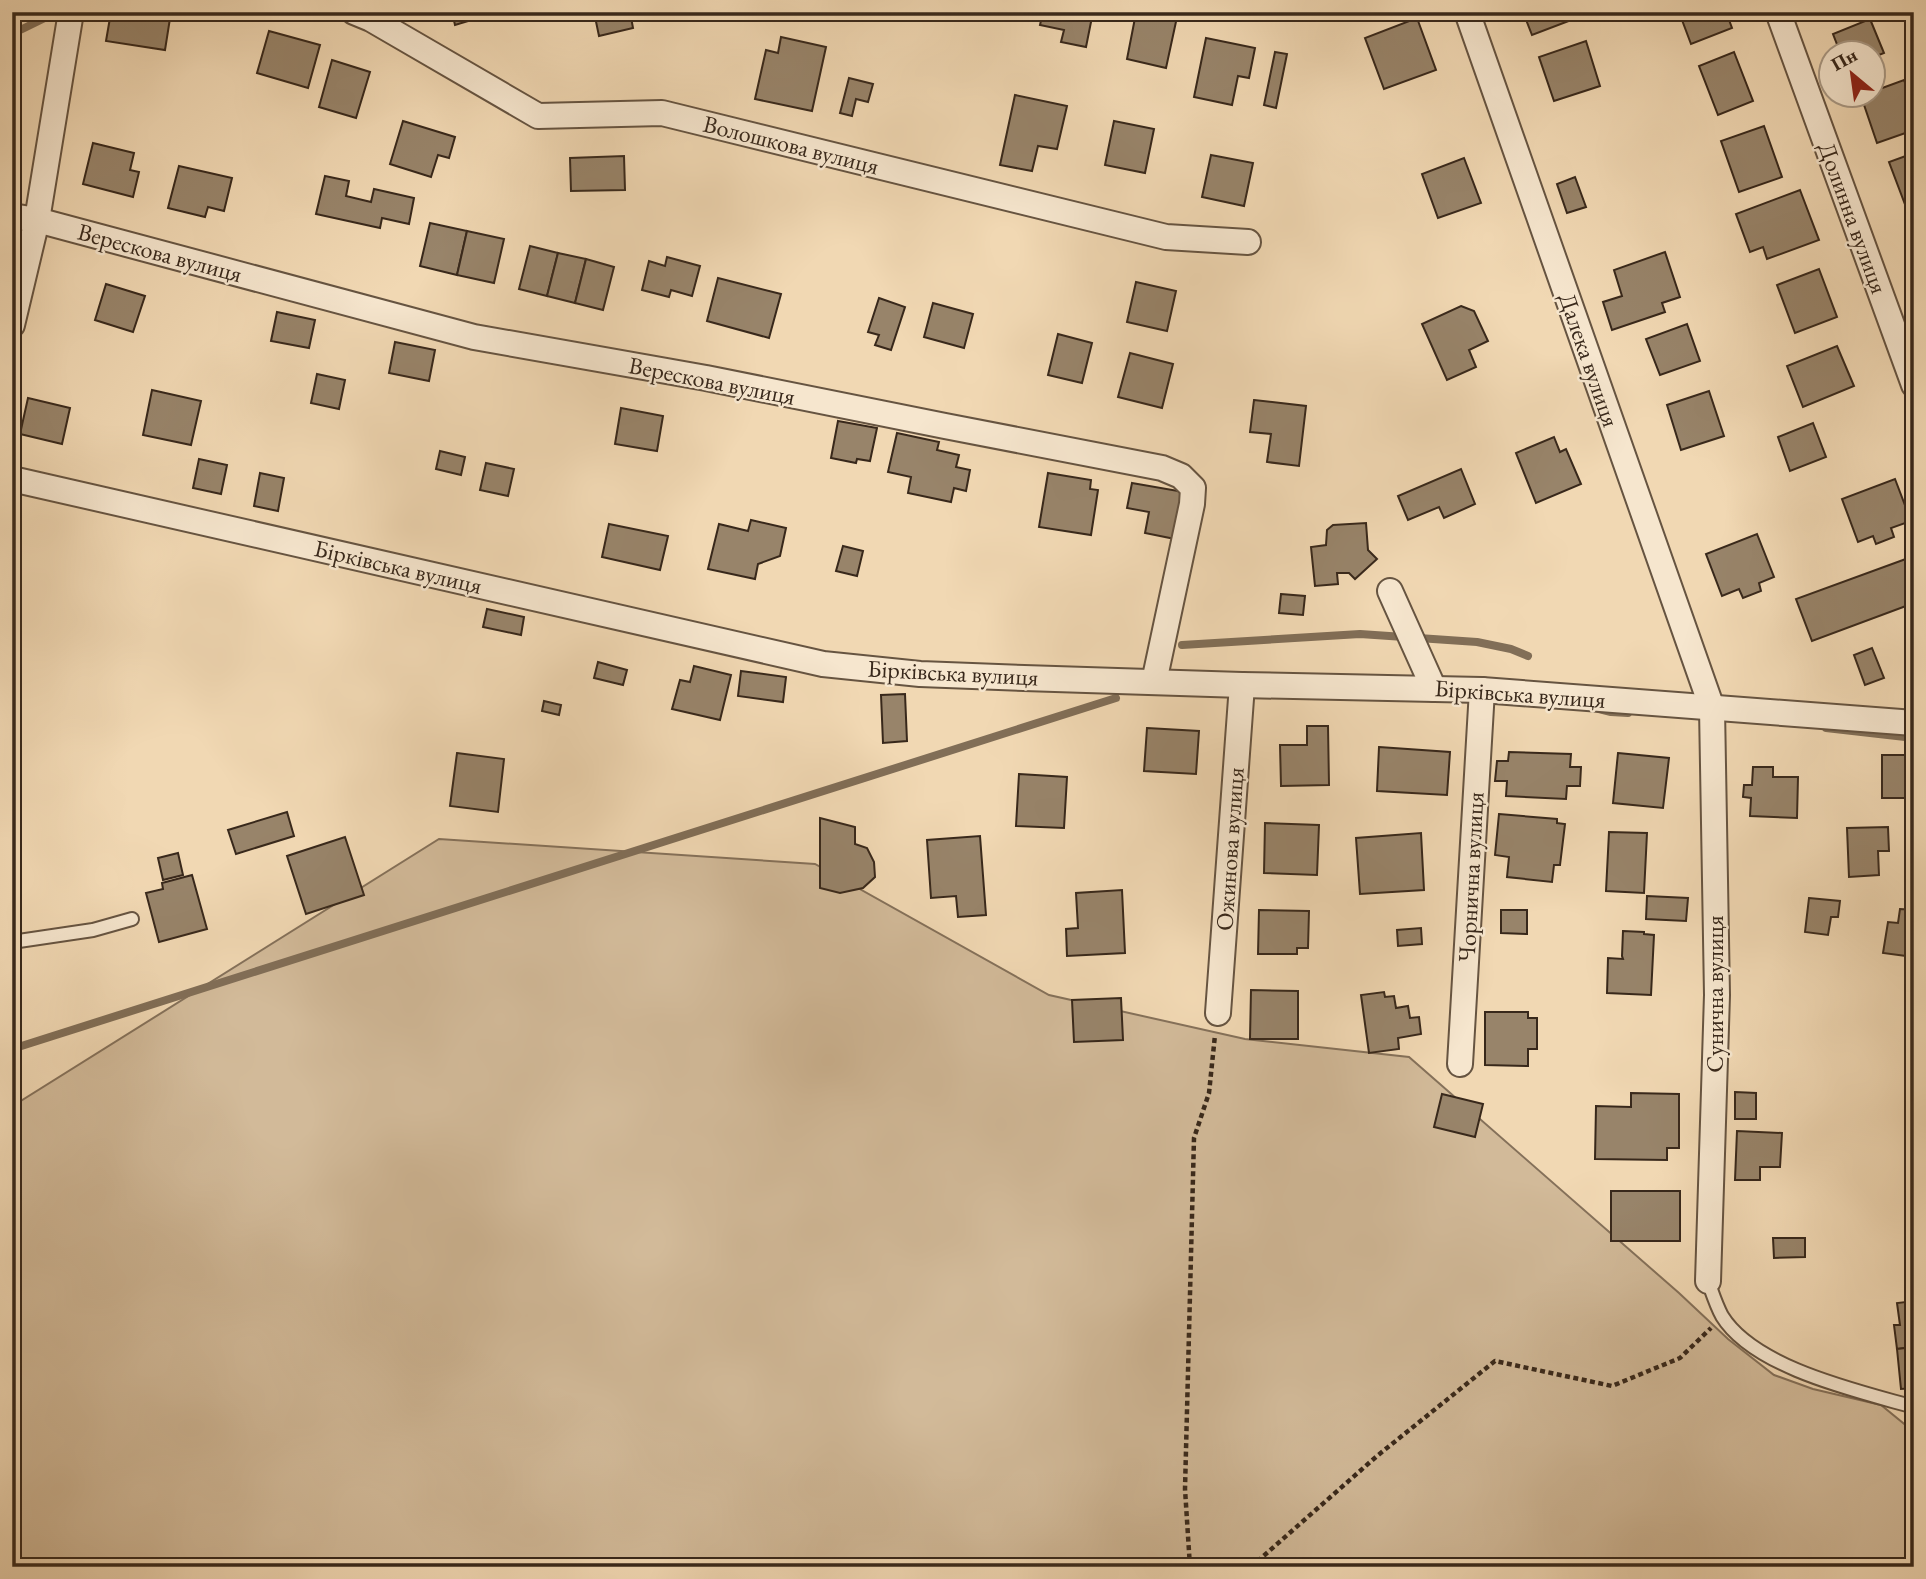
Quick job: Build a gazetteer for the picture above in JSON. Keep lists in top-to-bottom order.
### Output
{
  "streets": {
    "street": [
      "Волошкова вулиця",
      "Долинна вулиця",
      "Верескова вулиця",
      "Далека вулиця",
      "Бірківська вулиця",
      "Ожинова вулиця",
      "Чорнична вулиця",
      "Сунична вулиця"
    ]
  },
  "crossings": [
    ["Верескова вулиця", "Бірківська вулиця"],
    ["Далека вулиця", "Бірківська вулиця"],
    ["Далека вулиця", "Сунична вулиця"],
    ["Бірківська вулиця", "Ожинова вулиця"],
    ["Бірківська вулиця", "Чорнична вулиця"],
    ["Бірківська вулиця", "Сунична вулиця"]
  ],
  "north": "top left"
}
